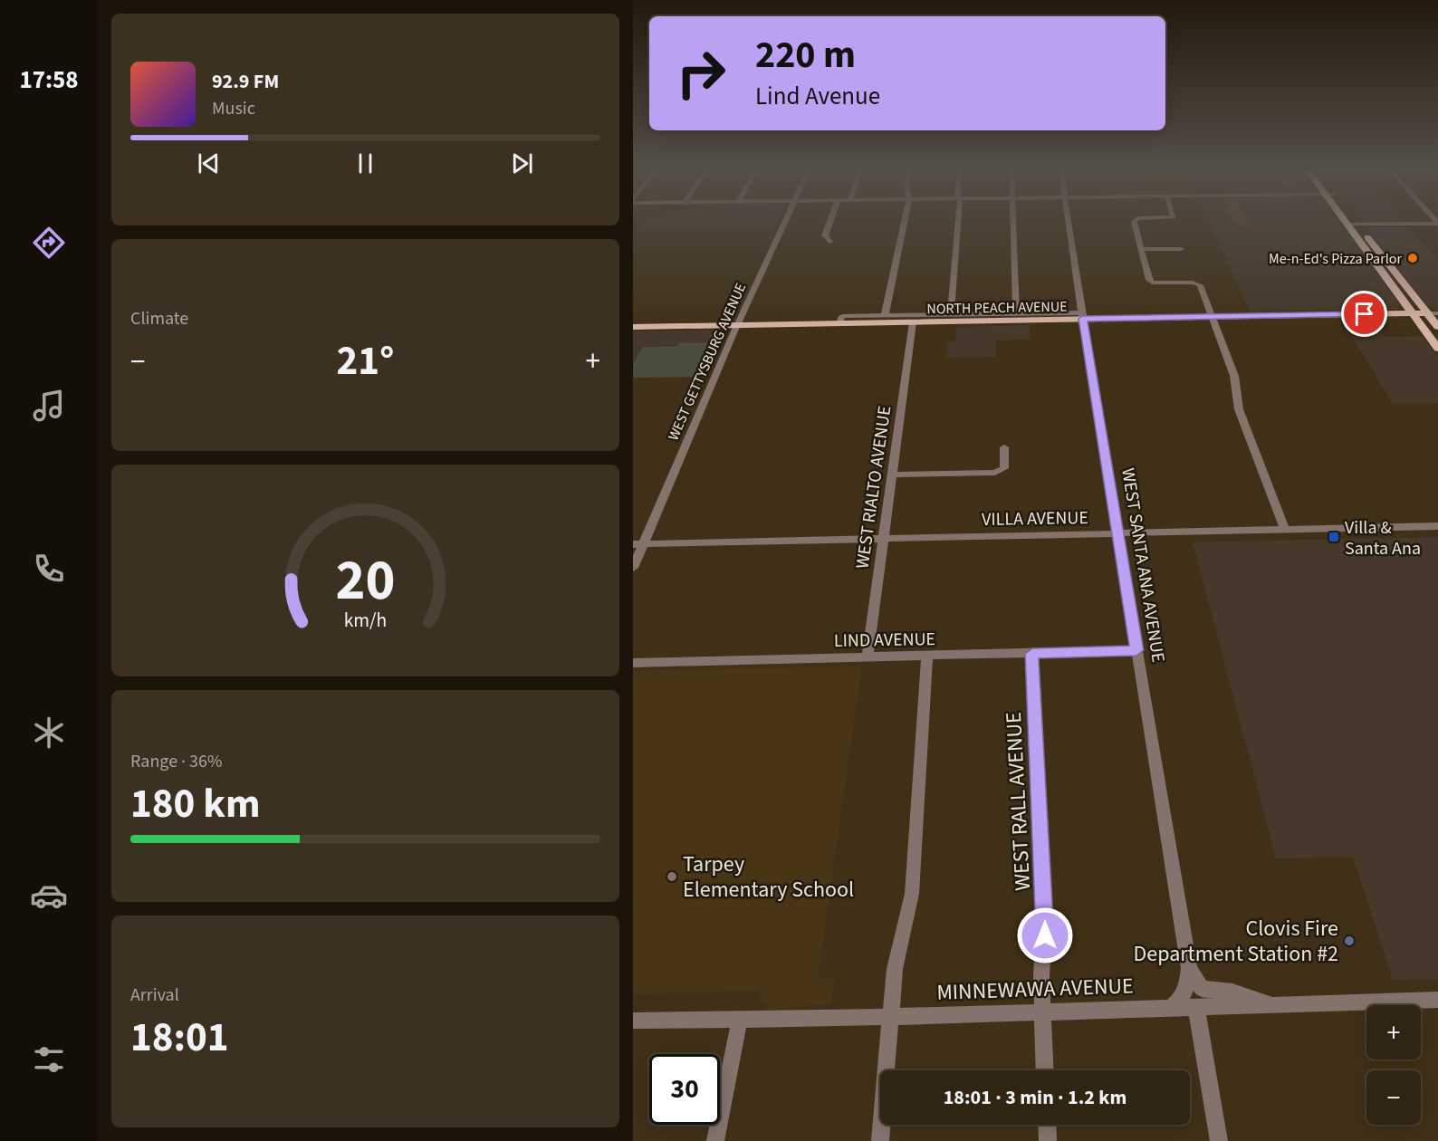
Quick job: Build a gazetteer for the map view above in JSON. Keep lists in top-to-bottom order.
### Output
{
  "streets": {
    "main road": ["NORTH PEACH AVENUE"],
    "street": [
      "WEST GETTYSBURG AVENUE",
      "WEST RIALTO AVENUE",
      "VILLA AVENUE",
      "WEST SANTA ANA AVENUE",
      "LIND AVENUE",
      "WEST RALL AVENUE",
      "MINNEWAWA AVENUE"
    ]
  },
  "crossings": [
    ["NORTH PEACH AVENUE", "WEST GETTYSBURG AVENUE"],
    ["NORTH PEACH AVENUE", "WEST RIALTO AVENUE"],
    ["NORTH PEACH AVENUE", "WEST SANTA ANA AVENUE"],
    ["WEST GETTYSBURG AVENUE", "VILLA AVENUE"],
    ["WEST RIALTO AVENUE", "VILLA AVENUE"],
    ["WEST RIALTO AVENUE", "LIND AVENUE"],
    ["VILLA AVENUE", "WEST SANTA ANA AVENUE"],
    ["WEST SANTA ANA AVENUE", "LIND AVENUE"],
    ["WEST SANTA ANA AVENUE", "MINNEWAWA AVENUE"],
    ["LIND AVENUE", "WEST RALL AVENUE"],
    ["WEST RALL AVENUE", "MINNEWAWA AVENUE"]
  ],
  "places": {
    "other": ["Me-n-Ed's Pizza Parlor", "Tarpey Elementary School", "Clovis Fire Department Station #2"],
    "transit": ["Villa & Santa Ana"]
  },
  "page": {
    "tabs": "17:58",
    "turn": ["220 m", "Lind Avenue"],
    "song": ["92.9 FM", "Music"],
    "tile": [
      "Climate",
      ["Range · 36%", "180 km"],
      ["Arrival", "18:01"]
    ],
    "heat": ["−", "21°", "+"],
    "map_buttons": ["+", "−"],
    "limit": "30",
    "trip": "18:01 · 3 min · 1.2 km",
    "gauge": ["20", "km/h"]
  }
}
